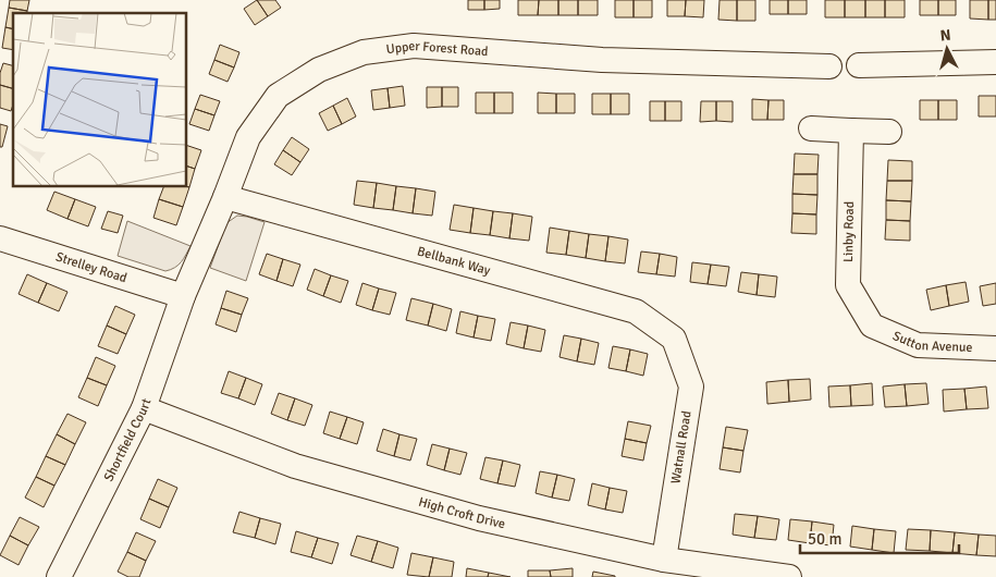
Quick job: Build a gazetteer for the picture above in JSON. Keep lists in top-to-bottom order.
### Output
{
  "streets": {
    "street": [
      "Upper Forest Road",
      "Linby Road",
      "Bellbank Way",
      "Strelley Road",
      "Sutton Avenue",
      "Shortfield Court",
      "Watnall Road",
      "High Croft Drive"
    ]
  },
  "crossings": [
    ["Upper Forest Road", "Bellbank Way"],
    ["Upper Forest Road", "Strelley Road"],
    ["Upper Forest Road", "Shortfield Court"],
    ["Linby Road", "Sutton Avenue"],
    ["Bellbank Way", "Watnall Road"],
    ["Strelley Road", "Shortfield Court"],
    ["Shortfield Court", "High Croft Drive"],
    ["Watnall Road", "High Croft Drive"]
  ],
  "scale_bar": "50 m",
  "north": "top"
}
